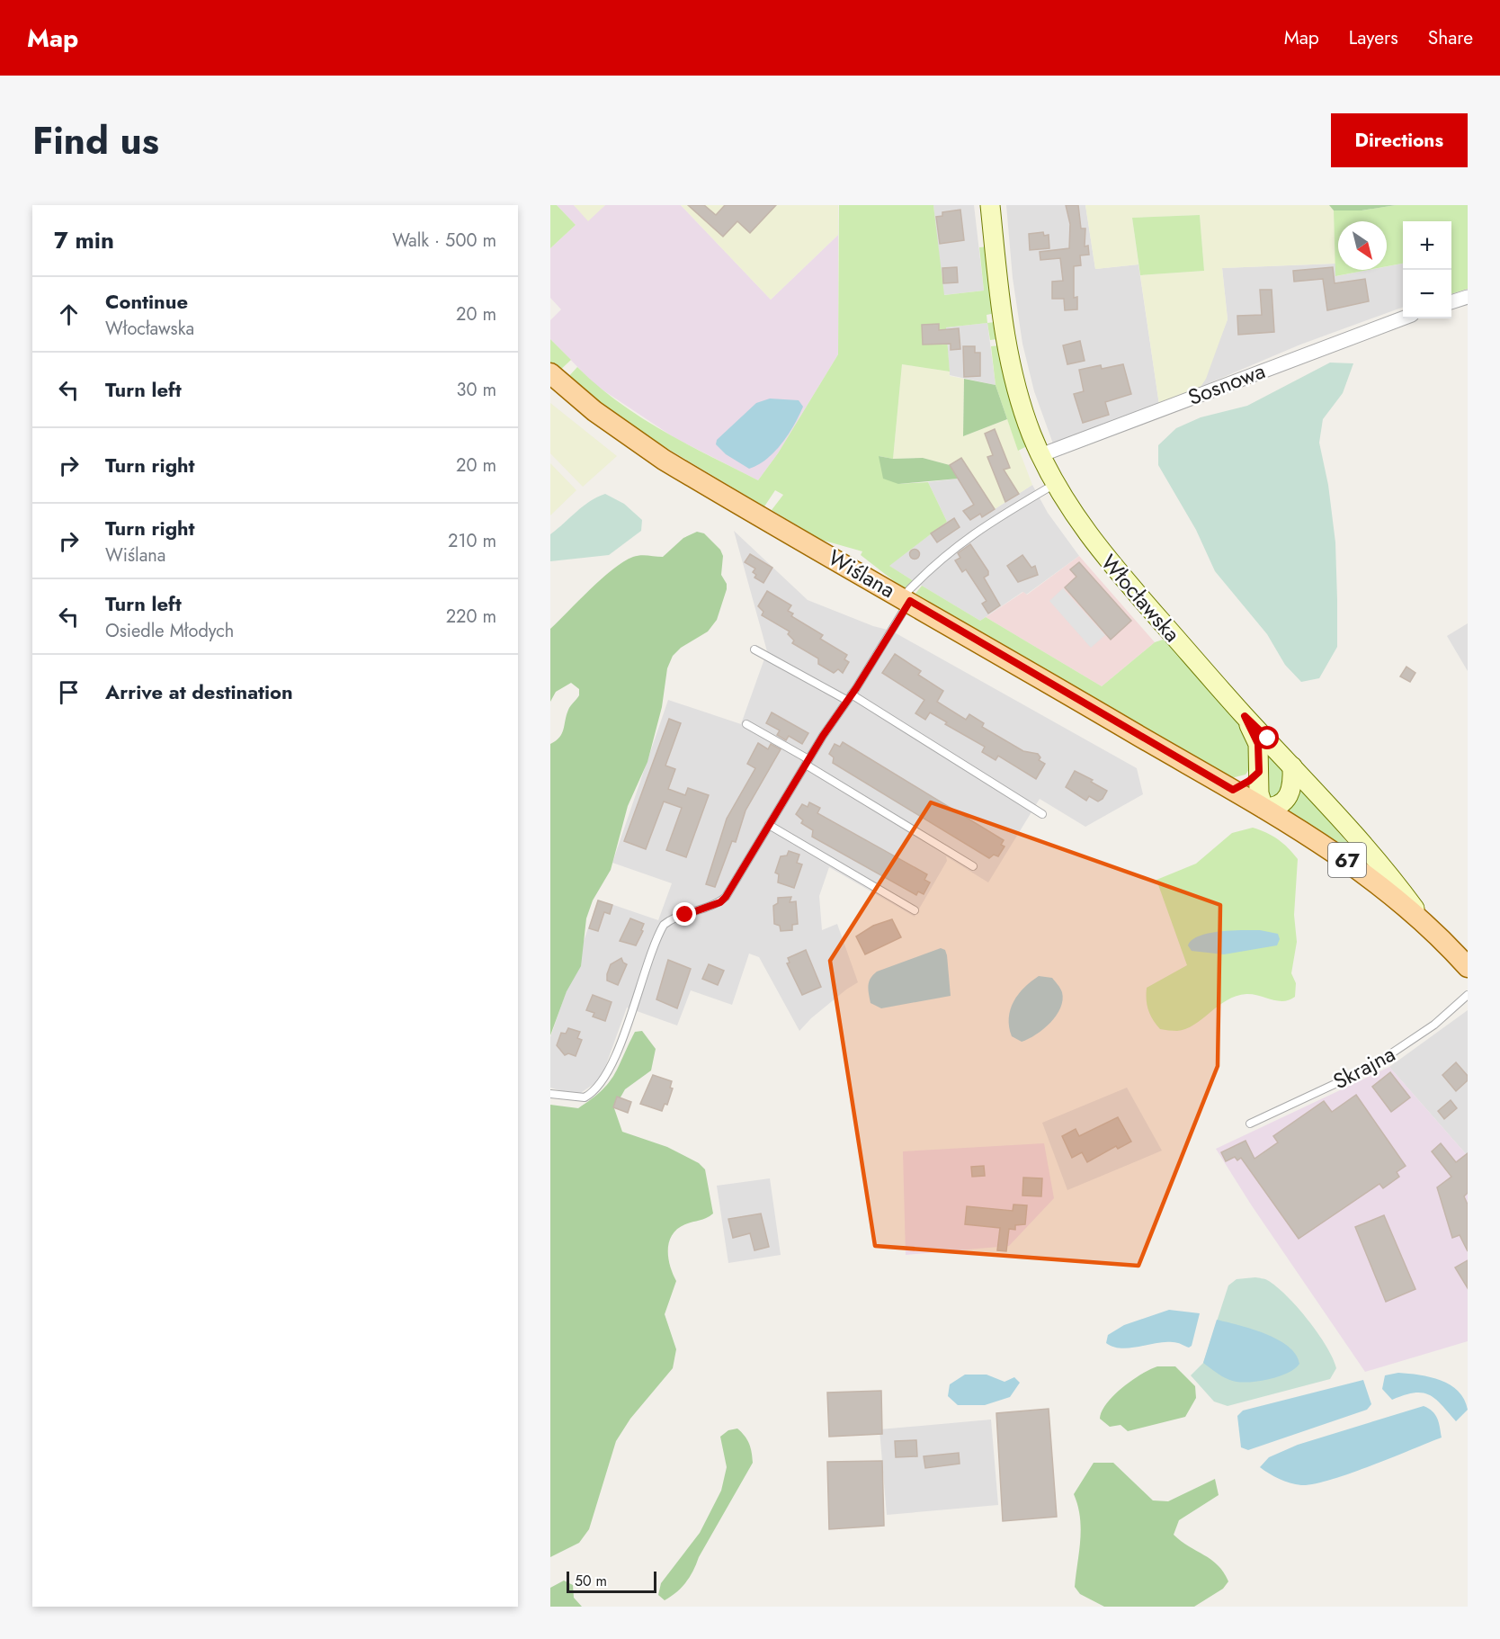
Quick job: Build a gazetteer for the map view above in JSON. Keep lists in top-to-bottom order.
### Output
{
  "streets": {
    "main road": ["Wiślana", "Włocławska", "67"],
    "street": ["Sosnowa"],
    "lane": ["Skrajna"]
  },
  "crossings": [
    ["Sosnowa", "Włocławska"],
    ["Wiślana", "Włocławska"],
    ["Wiślana", "67"],
    ["Włocławska", "67"]
  ],
  "scale_bar": "50 m",
  "north": "bottom right",
  "page": {
    "header": "Map",
    "nav": ["Map", "Layers", "Share"],
    "title": "Find us",
    "buttons": "Directions",
    "heading": ["7 min", "Walk · 500 m"],
    "map_buttons": ["+", "−"],
    "list": [
      ["Continue", "Włocławska", "20 m"],
      ["Turn left", "30 m"],
      ["Turn right", "20 m"],
      ["Turn right", "Wiślana", "210 m"],
      ["Turn left", "Osiedle Młodych", "220 m"],
      "Arrive at destination"
    ],
    "scale": "50 m"
  }
}
